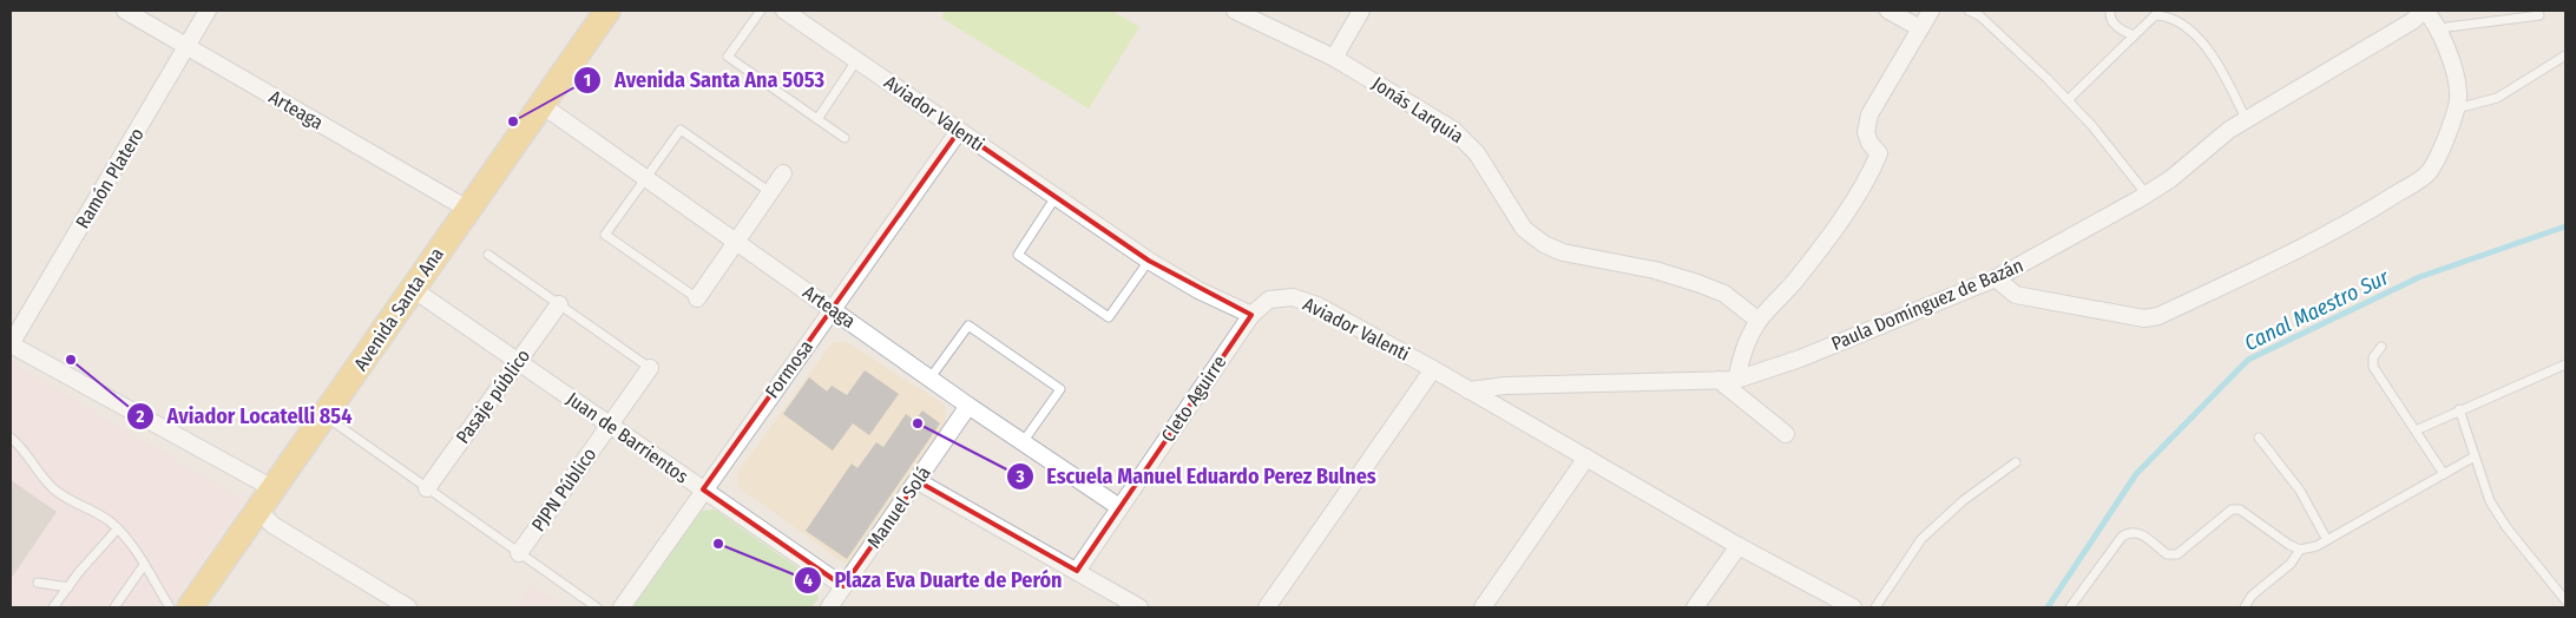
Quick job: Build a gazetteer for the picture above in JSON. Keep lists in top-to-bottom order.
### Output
{
  "streets": {
    "main road": ["Avenida Santa Ana"],
    "street": [
      "Arteaga",
      "Jonás Larquia",
      "Aviador Valenti",
      "Ramón Platero",
      "Paula Domínguez de Bazán",
      "Formosa",
      "Pasaje público",
      "Cleto Aguirre",
      "Juan de Barrientos",
      "PJPN Público",
      "Manuel Solá"
    ]
  },
  "crossings": [
    ["Arteaga", "Ramón Platero"],
    ["Arteaga", "Avenida Santa Ana"],
    ["Arteaga", "Formosa"],
    ["Arteaga", "Cleto Aguirre"],
    ["Arteaga", "Manuel Solá"],
    ["Aviador Valenti", "Paula Domínguez de Bazán"],
    ["Aviador Valenti", "Formosa"],
    ["Aviador Valenti", "Cleto Aguirre"],
    ["Avenida Santa Ana", "Juan de Barrientos"],
    ["Formosa", "Juan de Barrientos"],
    ["Pasaje público", "Juan de Barrientos"],
    ["Juan de Barrientos", "PJPN Público"],
    ["Juan de Barrientos", "Manuel Solá"]
  ],
  "water": ["Canal Maestro Sur"],
  "places": [
    "Avenida Santa Ana 5053",
    "Aviador Locatelli 854",
    "Escuela Manuel Eduardo Perez Bulnes",
    "Plaza Eva Duarte de Perón"
  ]
}
